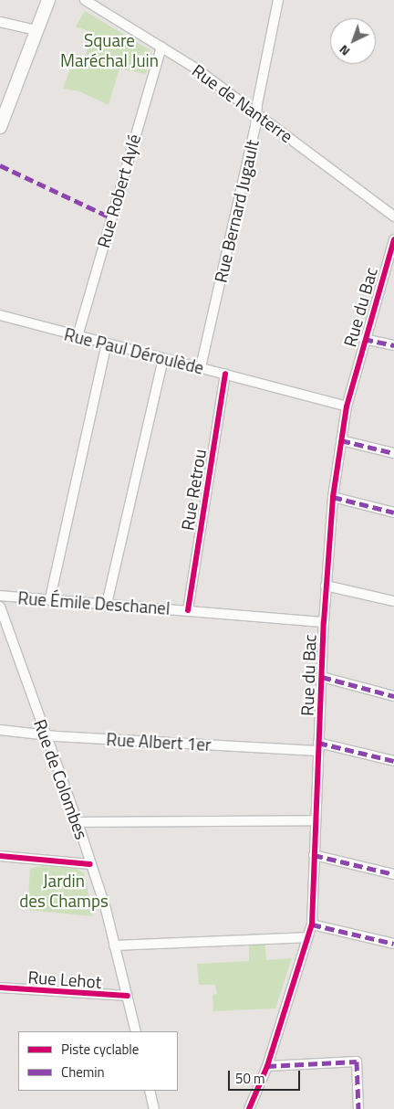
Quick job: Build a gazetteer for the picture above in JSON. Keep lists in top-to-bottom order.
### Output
{
  "streets": {
    "street": [
      "Rue de Nanterre",
      "Rue Robert Aylé",
      "Rue Bernard Jugault",
      "Rue du Bac",
      "Rue Paul Déroulède",
      "Rue Retrou",
      "Rue Émile Deschanel",
      "Rue Albert 1er",
      "Rue de Colombes",
      "Rue Lehot"
    ]
  },
  "crossings": [
    ["Rue de Nanterre", "Rue Robert Aylé"],
    ["Rue de Nanterre", "Rue Bernard Jugault"],
    ["Rue Robert Aylé", "Rue Paul Déroulède"],
    ["Rue Bernard Jugault", "Rue Paul Déroulède"],
    ["Rue du Bac", "Rue Paul Déroulède"],
    ["Rue du Bac", "Rue Émile Deschanel"],
    ["Rue du Bac", "Rue Albert 1er"],
    ["Rue Paul Déroulède", "Rue Retrou"],
    ["Rue Retrou", "Rue Émile Deschanel"],
    ["Rue Albert 1er", "Rue de Colombes"],
    ["Rue de Colombes", "Rue Lehot"]
  ],
  "parks": ["Square Maréchal Juin", "Jardin des Champs"],
  "legend": ["Piste cyclable", "Chemin"],
  "scale_bar": "50 m",
  "north": "bottom left"
}
